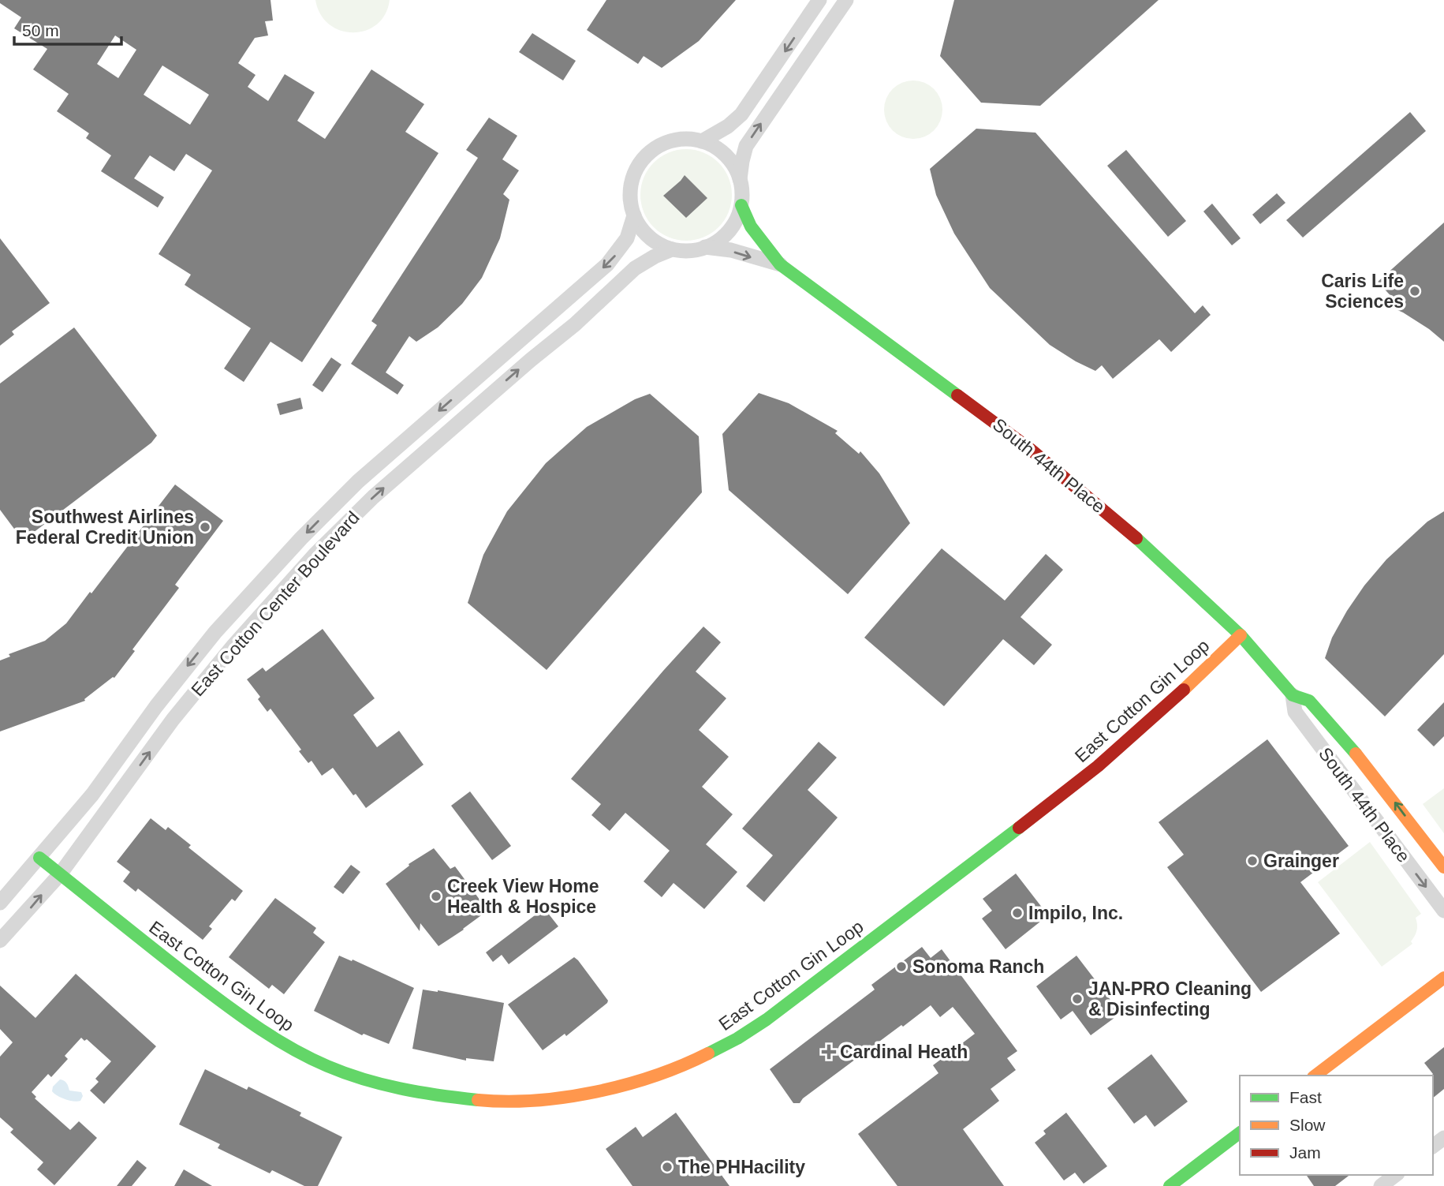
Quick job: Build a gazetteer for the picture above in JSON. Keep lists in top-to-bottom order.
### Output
{
  "streets": {
    "street": ["South 44th Place", "East Cotton Center Boulevard", "East Cotton Gin Loop"]
  },
  "crossings": [
    ["South 44th Place", "East Cotton Center Boulevard"],
    ["South 44th Place", "East Cotton Gin Loop"],
    ["East Cotton Center Boulevard", "East Cotton Gin Loop"]
  ],
  "places": {
    "other": [
      "Caris Life Sciences",
      "Southwest Airlines Federal Credit Union",
      "Grainger",
      "Creek View Home Health & Hospice",
      "Impilo, Inc.",
      "Sonoma Ranch",
      "JAN-PRO Cleaning & Disinfecting",
      "The PHHacility"
    ],
    "health": ["Cardinal Heath"]
  },
  "legend": ["Fast", "Slow", "Jam"],
  "scale_bar": "50 m"
}
